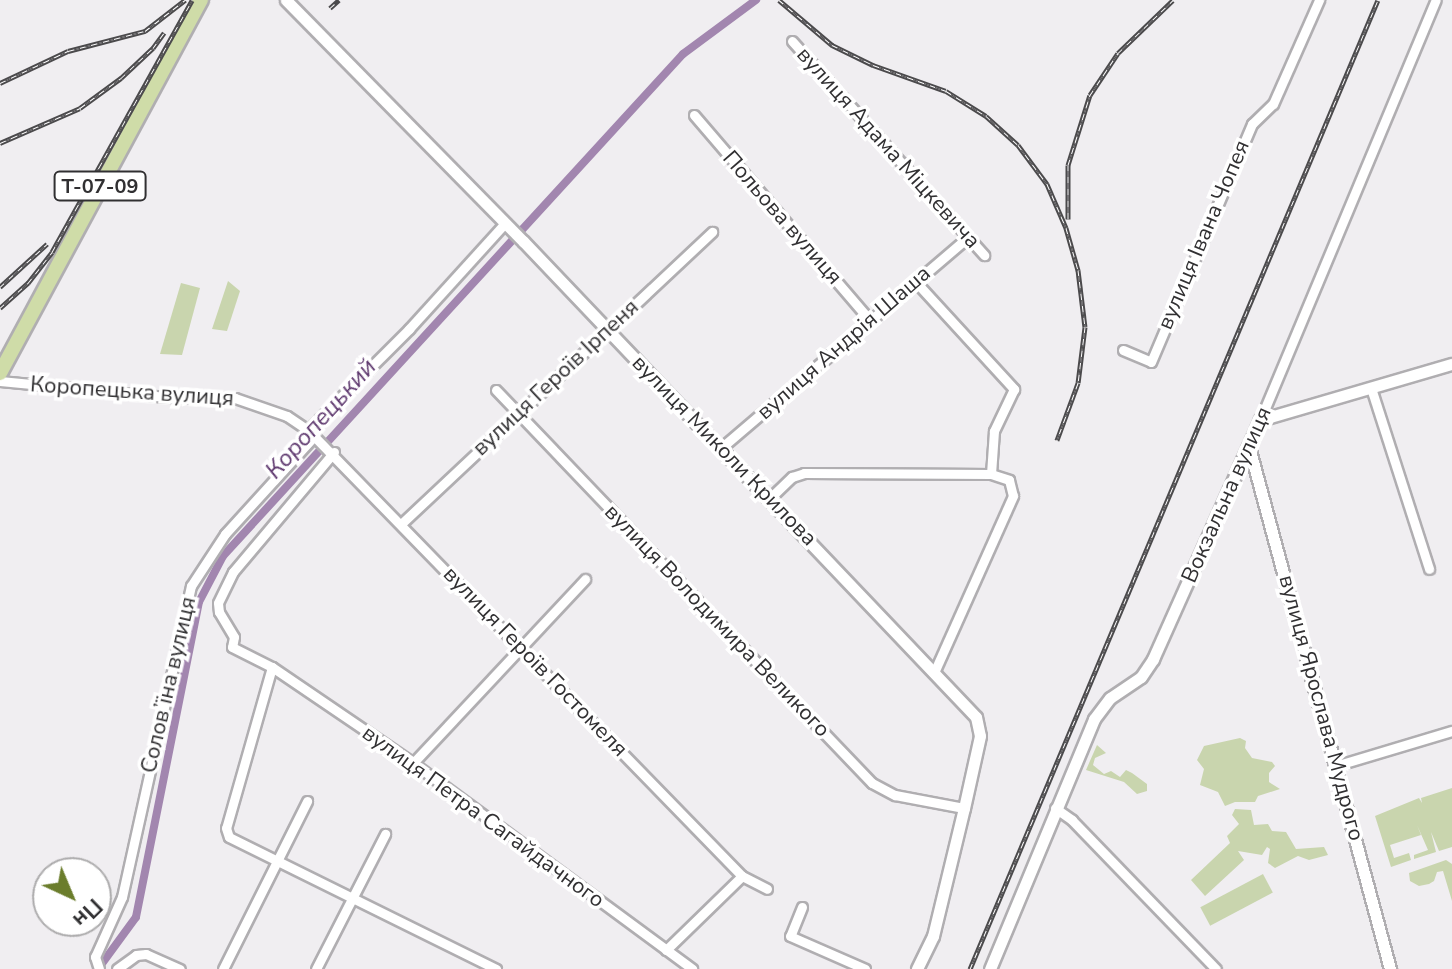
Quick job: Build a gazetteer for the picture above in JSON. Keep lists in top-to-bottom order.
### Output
{
  "streets": {
    "main road": ["Т-07-09"],
    "street": [
      "вулиця Адама Міцкевича",
      "Польова вулиця",
      "вулиця Івана Чопея",
      "вулиця Андрія Шаша",
      "вулиця Героїв Ірпеня",
      "Коропецька вулиця",
      "вулиця Миколи Крилова",
      "Вокзальна вулиця",
      "вулиця Володимира Великого",
      "вулиця Героїв Гостомеля",
      "Соловʼїна вулиця",
      "вулиця Ярослава Мудрого",
      "вулиця Петра Сагайдачного"
    ]
  },
  "crossings": [
    ["вулиця Адама Міцкевича", "вулиця Андрія Шаша"],
    ["Польова вулиця", "вулиця Андрія Шаша"],
    ["вулиця Андрія Шаша", "вулиця Миколи Крилова"],
    ["вулиця Героїв Ірпеня", "вулиця Миколи Крилова"],
    ["вулиця Героїв Ірпеня", "вулиця Володимира Великого"],
    ["вулиця Героїв Ірпеня", "вулиця Героїв Гостомеля"],
    ["Коропецька вулиця", "вулиця Героїв Гостомеля"],
    ["Коропецька вулиця", "Соловʼїна вулиця"],
    ["Коропецька вулиця", "вулиця Петра Сагайдачного"],
    ["вулиця Миколи Крилова", "вулиця Володимира Великого"],
    ["Вокзальна вулиця", "вулиця Ярослава Мудрого"],
    ["вулиця Героїв Гостомеля", "Соловʼїна вулиця"],
    ["вулиця Героїв Гостомеля", "вулиця Петра Сагайдачного"],
    ["Соловʼїна вулиця", "вулиця Петра Сагайдачного"]
  ],
  "water": ["Коропецький"],
  "north": "bottom right"
}
